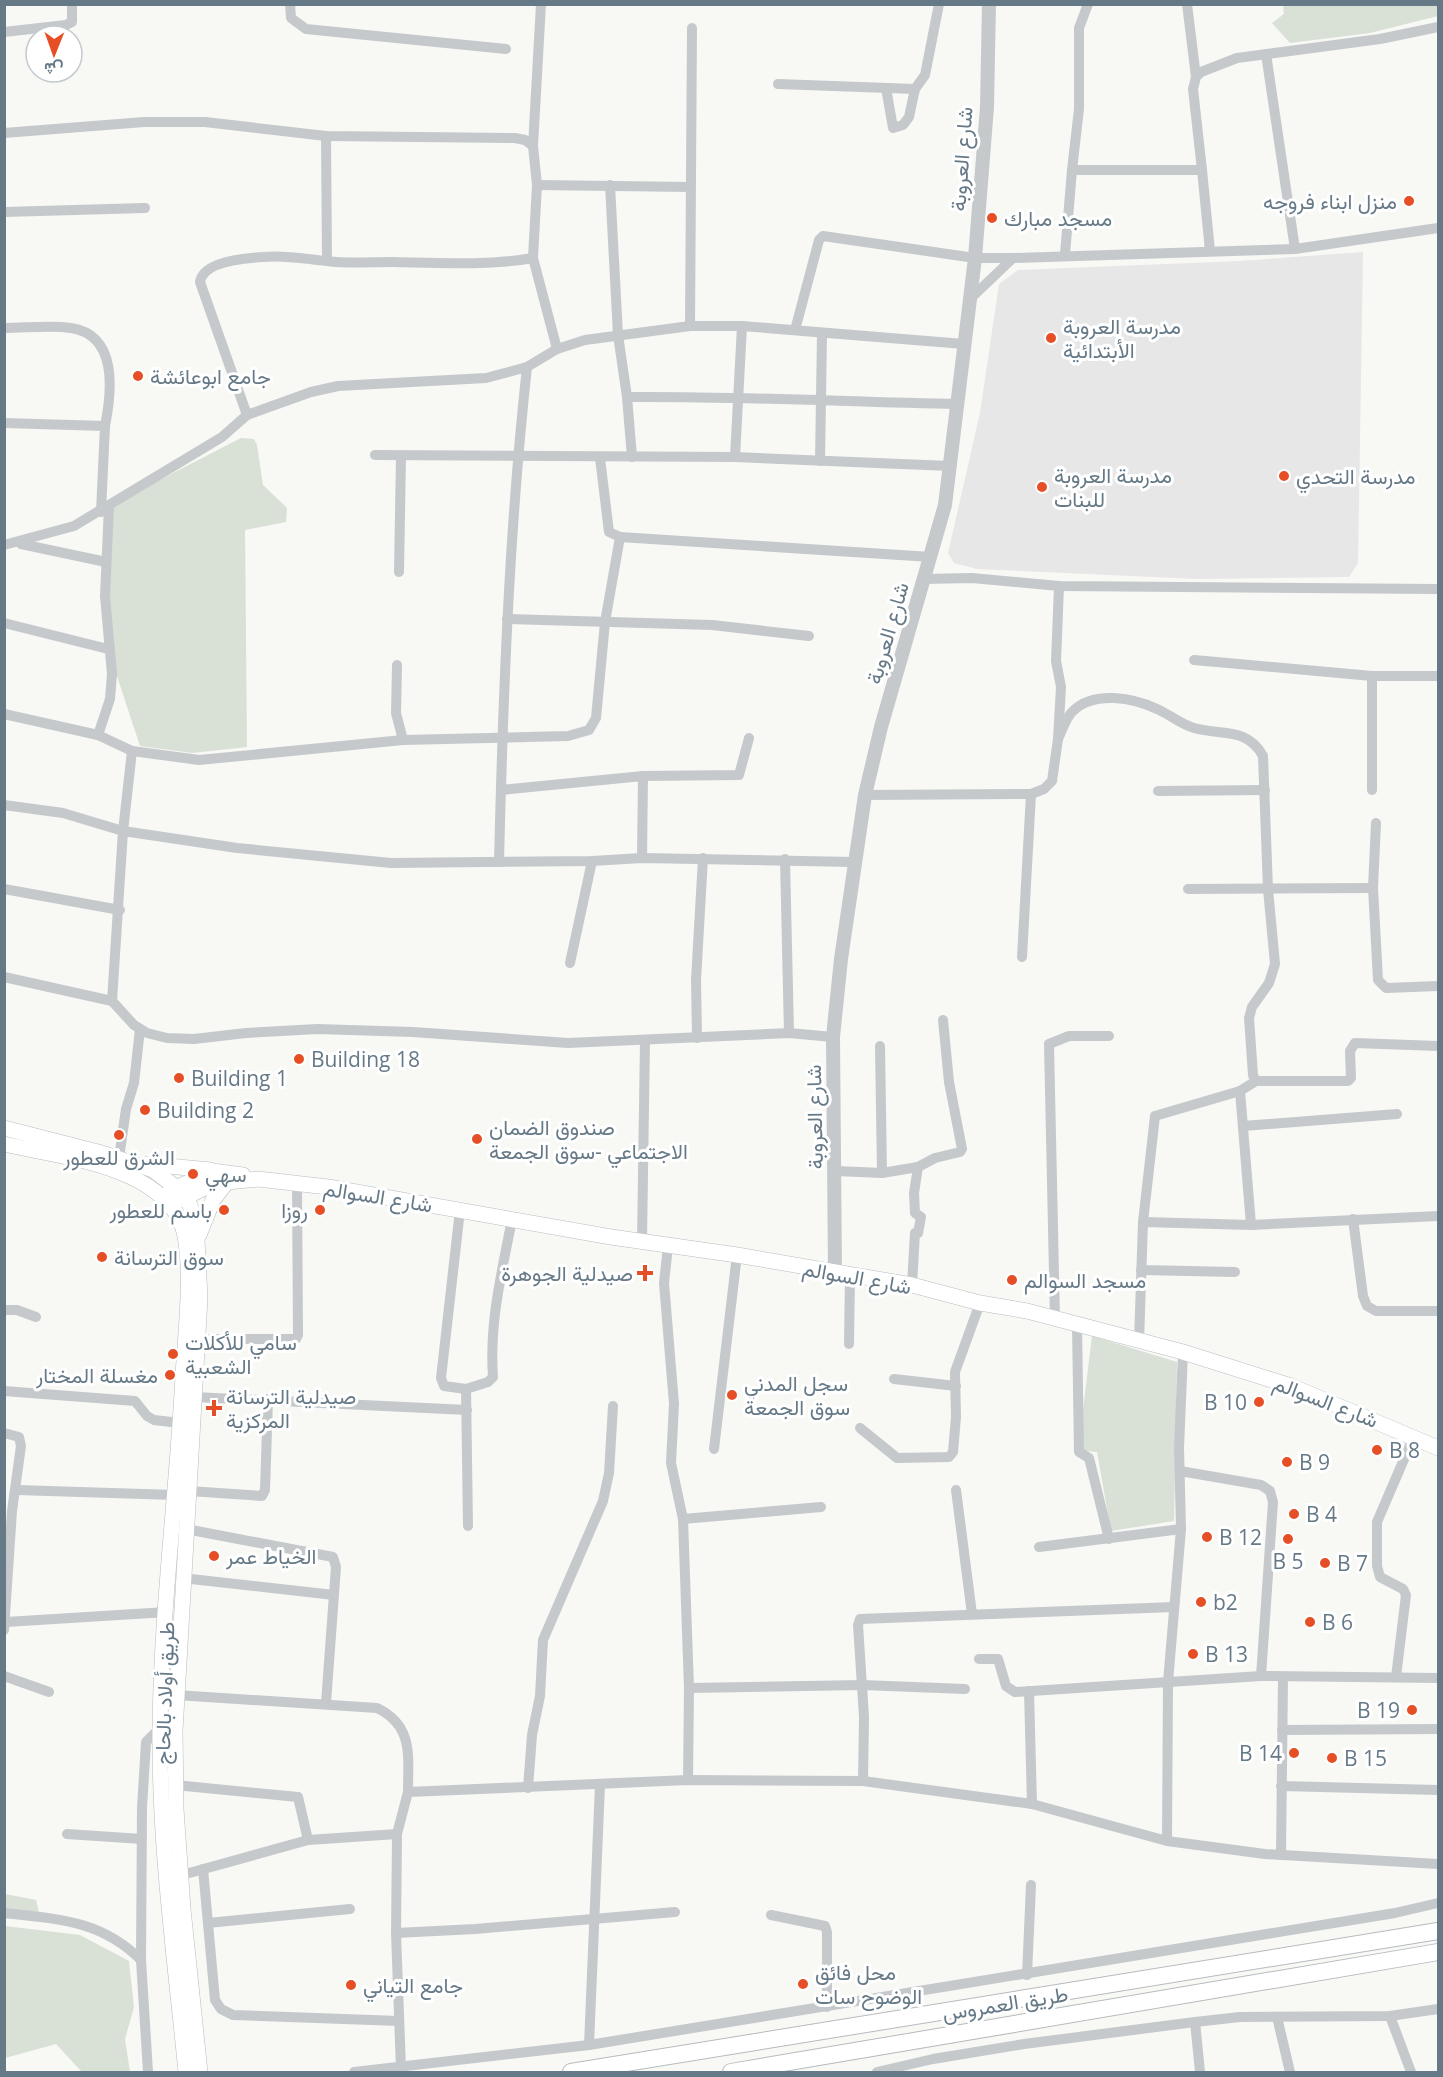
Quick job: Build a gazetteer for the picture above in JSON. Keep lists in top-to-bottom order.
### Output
{
  "streets": {
    "main road": ["شارع السوالم", "طريق أولاد بالحاج", "طريق العمروس"],
    "street": ["شارع العروبة"]
  },
  "crossings": [
    ["شارع العروبة", "شارع السوالم"]
  ],
  "places": {
    "other": [
      "منزل ابناء فروجه",
      "مسجد مبارك",
      "مدرسة العروبة الأبتدائية",
      "جامع ابوعائشة",
      "مدرسة التحدي",
      "مدرسة العروبة للبنات",
      "Building 18",
      "Building 1",
      "Building 2",
      "الشرق للعطور",
      "صندوق الضمان الاجتماعي -سوق الجمعة",
      "سهي",
      "باسم للعطور",
      "روزا",
      "سوق الترسانة",
      "مسجد السوالم",
      "سامي للأكلات الشعبية",
      "مغسلة المختار",
      "سجل المدني سوق الجمعة",
      "B 10",
      "B 8",
      "B 9",
      "B 4",
      "B 12",
      "B 5",
      "الخياط عمر",
      "B 7",
      "b2",
      "B 6",
      "B 13",
      "B 19",
      "B 14",
      "B 15",
      "محل فائق الوضوح سات",
      "جامع التياني"
    ],
    "health": ["صيدلية الجوهرة", "صيدلية الترسانة المركزية"]
  },
  "north": "bottom"
}
